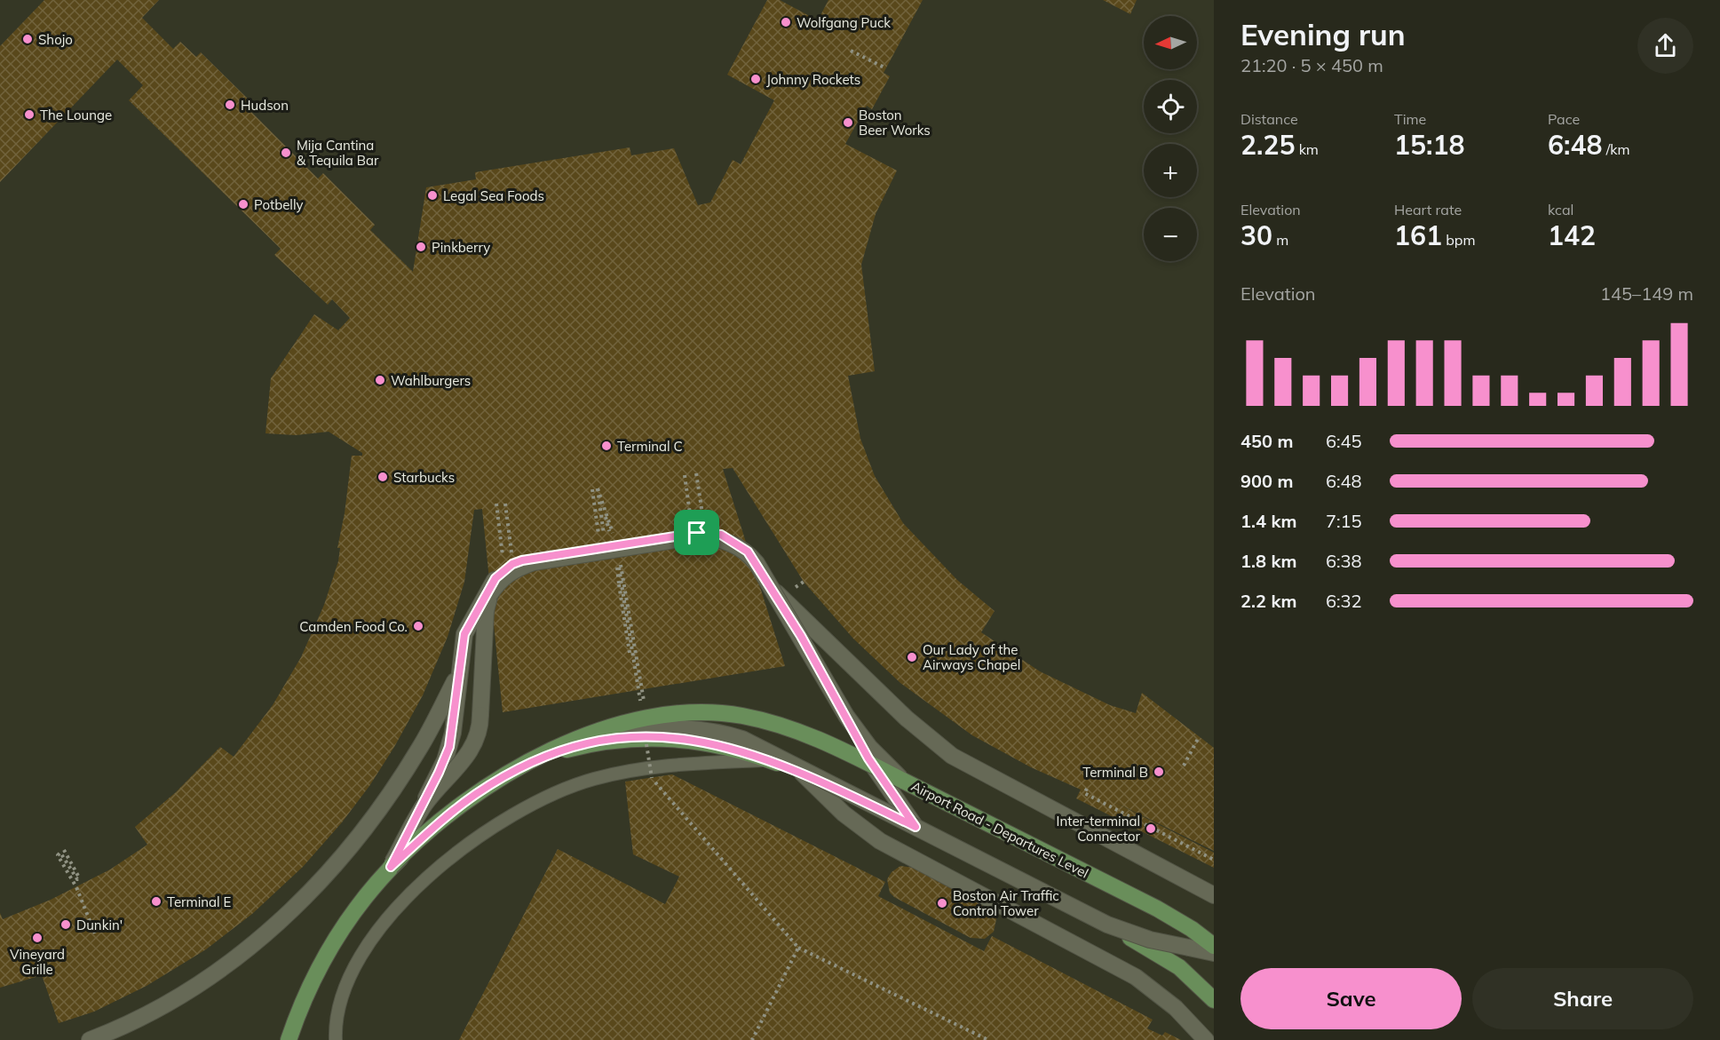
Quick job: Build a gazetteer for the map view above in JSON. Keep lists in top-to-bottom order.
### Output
{
  "streets": {
    "main road": ["Airport Road - Departures Level"]
  },
  "places": [
    "Wolfgang Puck",
    "Shojo",
    "Johnny Rockets",
    "Hudson",
    "The Lounge",
    "Boston Beer Works",
    "Mija Cantina & Tequila Bar",
    "Legal Sea Foods",
    "Potbelly",
    "Pinkberry",
    "Wahlburgers",
    "Terminal C",
    "Starbucks",
    "Camden Food Co.",
    "Our Lady of the Airways Chapel",
    "Terminal B",
    "Inter-terminal Connector",
    "Terminal E",
    "Boston Air Traffic Control Tower",
    "Dunkin'",
    "Vineyard Grille"
  ],
  "north": "left",
  "page": {
    "heading": ["Evening run", "21:20 · 5 × 450 m"],
    "map_buttons": ["+", "−"],
    "stats": [
      ["Distance", "2.25 km"],
      ["Time", "15:18"],
      ["Pace", "6:48 /km"],
      ["Elevation", "30 m"],
      ["Heart rate", "161 bpm"],
      ["kcal", "142"]
    ],
    "chart": ["Elevation", "145–149 m"],
    "list": [
      {
        "name": "450 m",
        "note": "6:45"
      },
      {
        "name": "900 m",
        "note": "6:48"
      },
      {
        "name": "1.4 km",
        "note": "7:15"
      },
      {
        "name": "1.8 km",
        "note": "6:38"
      },
      {
        "name": "2.2 km",
        "note": "6:32"
      }
    ],
    "buttons": ["Save", "Share"]
  }
}
